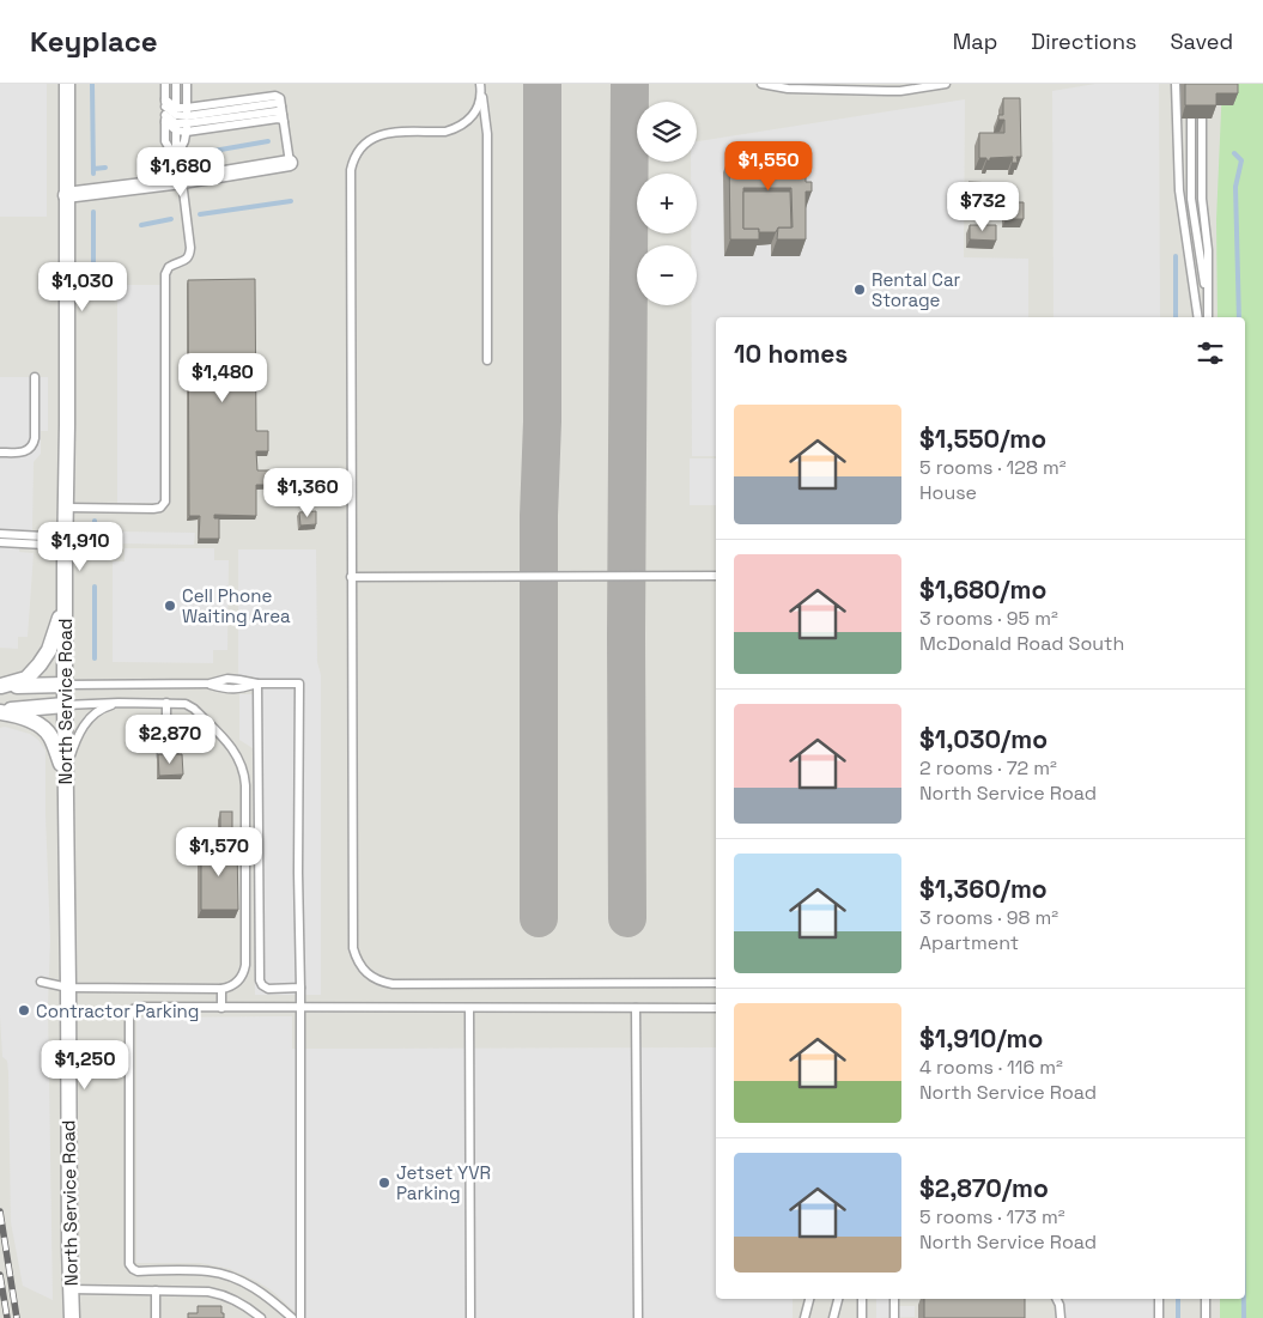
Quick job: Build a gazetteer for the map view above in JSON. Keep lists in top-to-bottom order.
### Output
{
  "streets": {
    "street": ["North Service Road"]
  },
  "places": [
    "Rental Car Storage",
    "Cell Phone Waiting Area",
    "Contractor Parking",
    "Jetset YVR Parking"
  ],
  "page": {
    "header": "Keyplace",
    "nav": ["Map", "Directions", "Saved"],
    "map_buttons": ["+", "−"],
    "price": [
      "$1,550",
      "$1,680",
      "$732",
      "$1,030",
      "$1,480",
      "$1,360",
      "$1,910",
      "$2,870",
      "$1,570",
      "$1,250"
    ],
    "heading": "10 homes",
    "list": [
      {
        "name": "$1,550/mo",
        "note": "5 rooms · 128 m² · House"
      },
      {
        "name": "$1,680/mo",
        "note": "3 rooms · 95 m² · McDonald Road South"
      },
      {
        "name": "$1,030/mo",
        "note": "2 rooms · 72 m² · North Service Road"
      },
      {
        "name": "$1,360/mo",
        "note": "3 rooms · 98 m² · Apartment"
      },
      {
        "name": "$1,910/mo",
        "note": "4 rooms · 116 m² · North Service Road"
      },
      {
        "name": "$2,870/mo",
        "note": "5 rooms · 173 m² · North Service Road"
      }
    ]
  }
}
